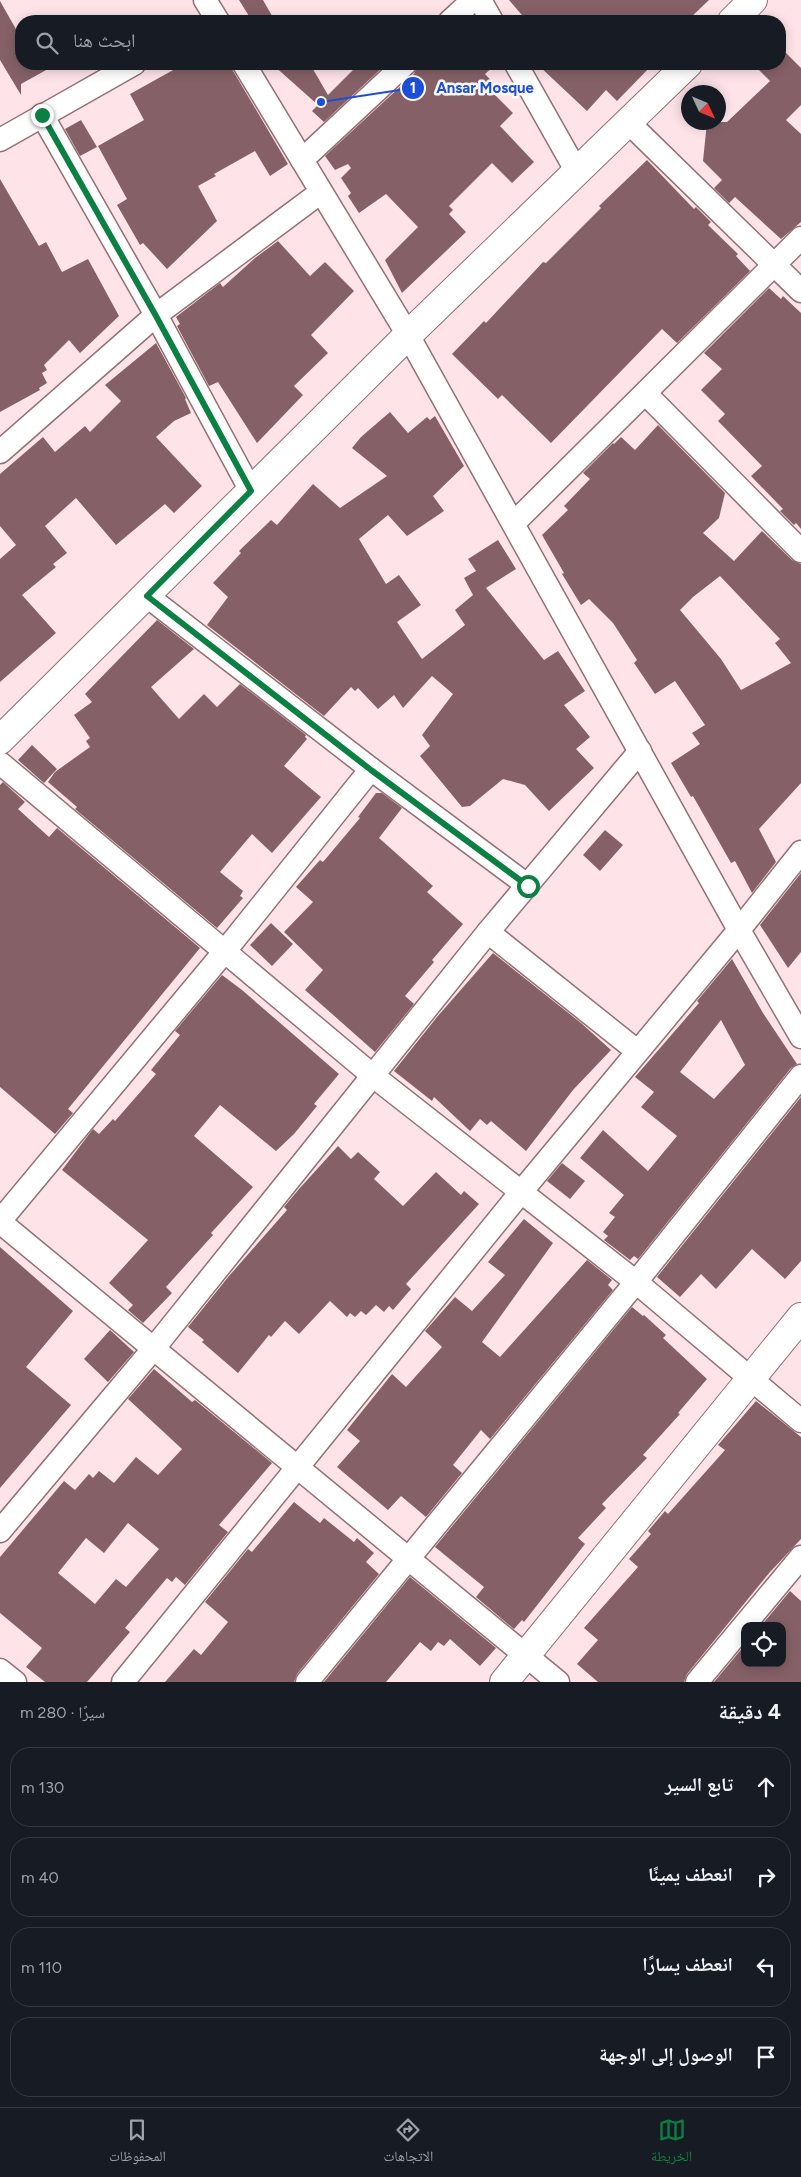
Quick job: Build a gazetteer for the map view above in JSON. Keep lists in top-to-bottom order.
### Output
{
  "places": ["Ansar Mosque"],
  "north": "bottom right",
  "page": {
    "search": "ابحث هنا",
    "heading": ["4 دقيقة", "سيرًا · 280 m"],
    "list": [
      ["تابع السير", "130 m"],
      ["انعطف يمينًا", "40 m"],
      ["انعطف يسارًا", "110 m"],
      "الوصول إلى الوجهة"
    ],
    "nav": ["الخريطة", "الاتجاهات", "المحفوظات"]
  }
}
